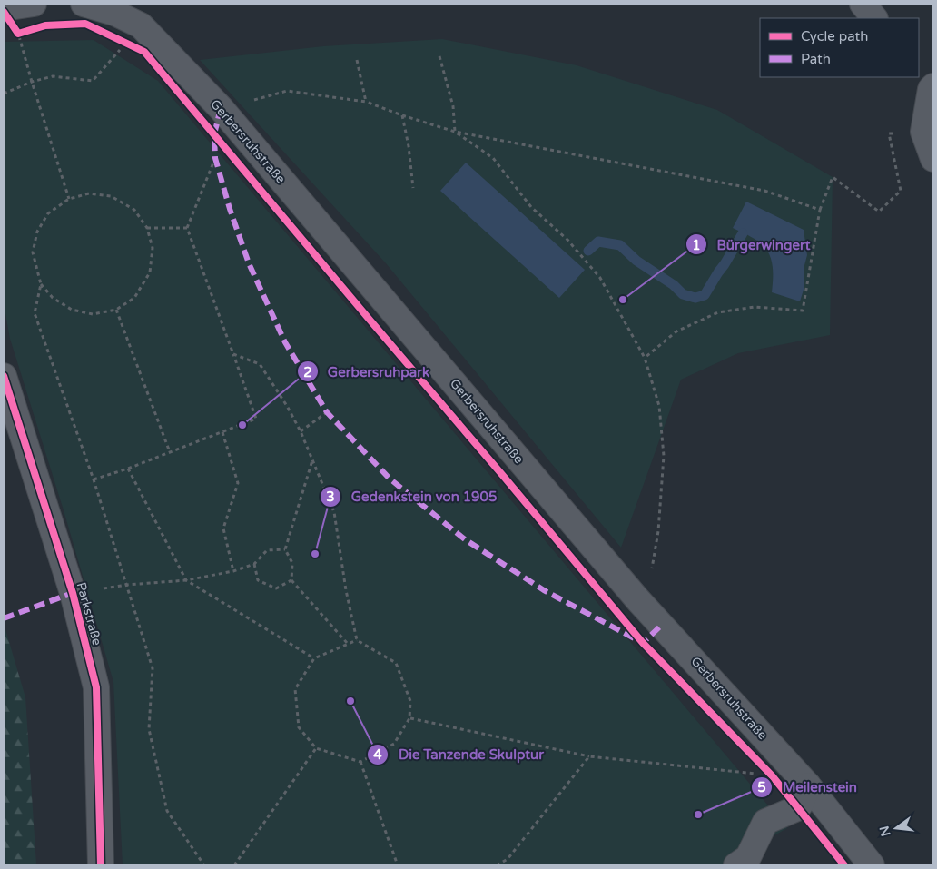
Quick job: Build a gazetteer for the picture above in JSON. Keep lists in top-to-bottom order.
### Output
{
  "streets": {
    "street": ["Gerbersruhstraße", "Parkstraße"]
  },
  "places": [
    "Bürgerwingert",
    "Gerbersruhpark",
    "Gedenkstein von 1905",
    "Die Tanzende Skulptur",
    "Meilenstein"
  ],
  "legend": ["Cycle path", "Path"],
  "north": "left"
}
